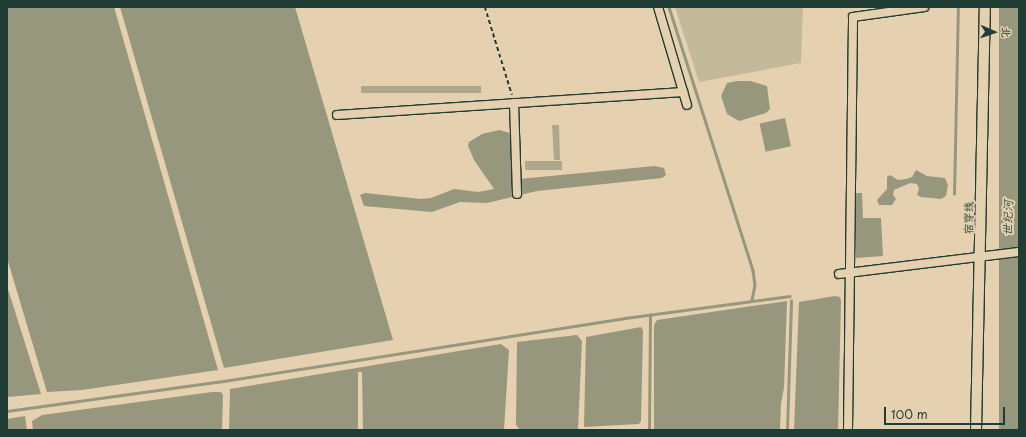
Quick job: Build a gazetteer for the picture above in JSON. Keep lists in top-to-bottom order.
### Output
{
  "streets": {
    "main road": ["宿穿线"]
  },
  "water": ["世纪河"],
  "scale_bar": "100 m",
  "north": "right"
}
